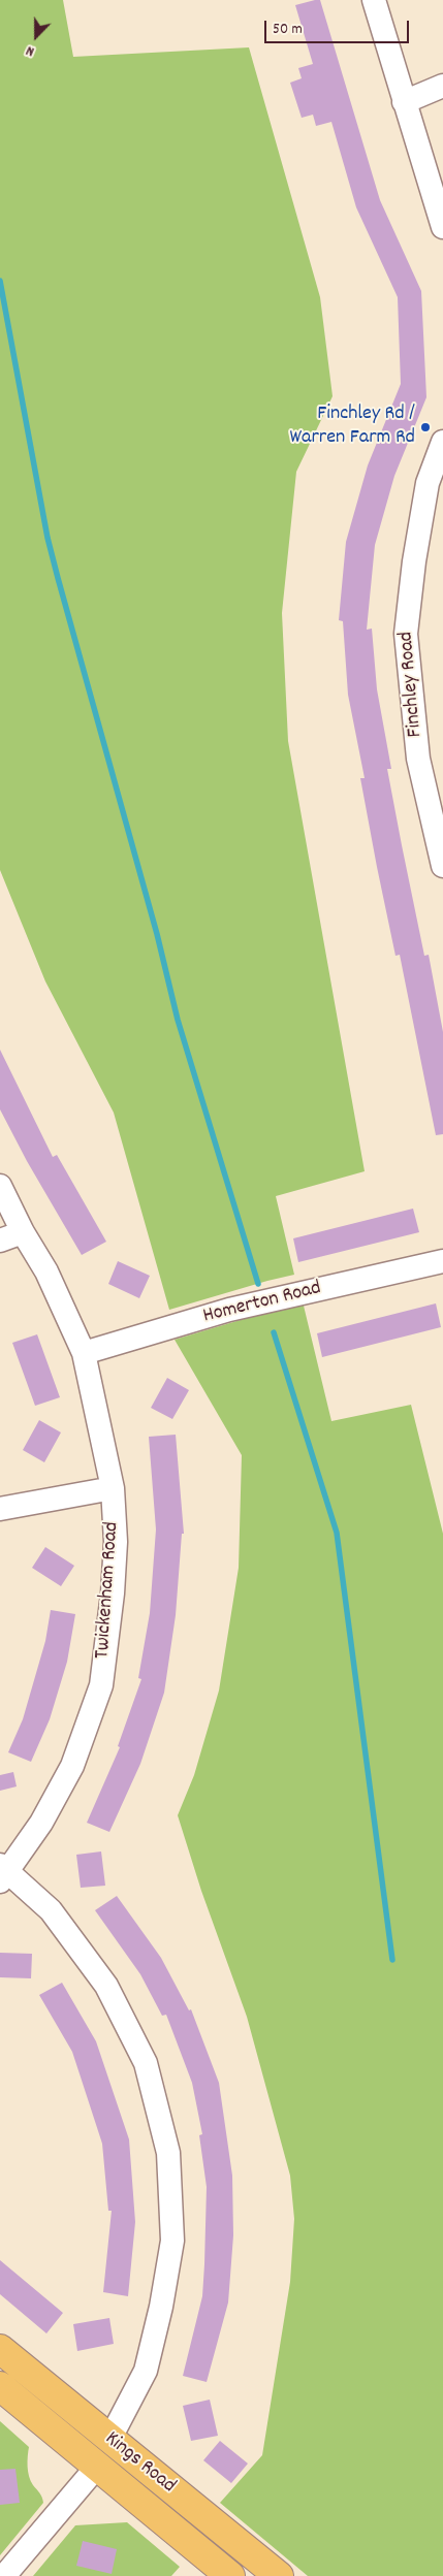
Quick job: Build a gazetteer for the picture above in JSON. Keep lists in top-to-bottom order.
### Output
{
  "streets": {
    "main road": ["Kings Road"],
    "street": ["Finchley Road", "Homerton Road", "Twickenham Road"]
  },
  "crossings": [
    ["Homerton Road", "Twickenham Road"]
  ],
  "places": ["Finchley Rd / Warren Farm Rd"],
  "scale_bar": "50 m",
  "north": "bottom"
}
